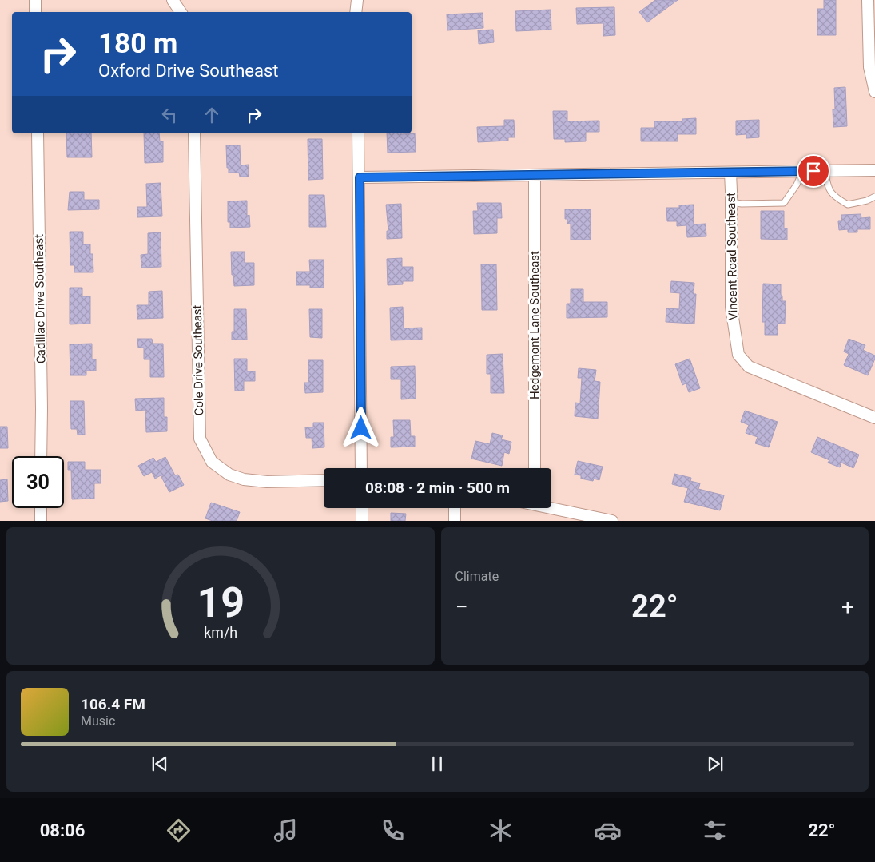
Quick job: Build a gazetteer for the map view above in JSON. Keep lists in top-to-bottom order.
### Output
{
  "streets": {
    "street": [
      "Vincent Road Southeast",
      "Cadillac Drive Southeast",
      "Hedgemont Lane Southeast",
      "Cole Drive Southeast"
    ]
  },
  "page": {
    "turn": ["180 m", "Oxford Drive Southeast"],
    "limit": "30",
    "trip": "08:08 · 2 min · 500 m",
    "tile": "Climate",
    "heat": ["−", "22°", "+"],
    "song": ["106.4 FM", "Music"],
    "tabs": ["08:06", "22°"],
    "gauge": ["19", "km/h"]
  }
}
